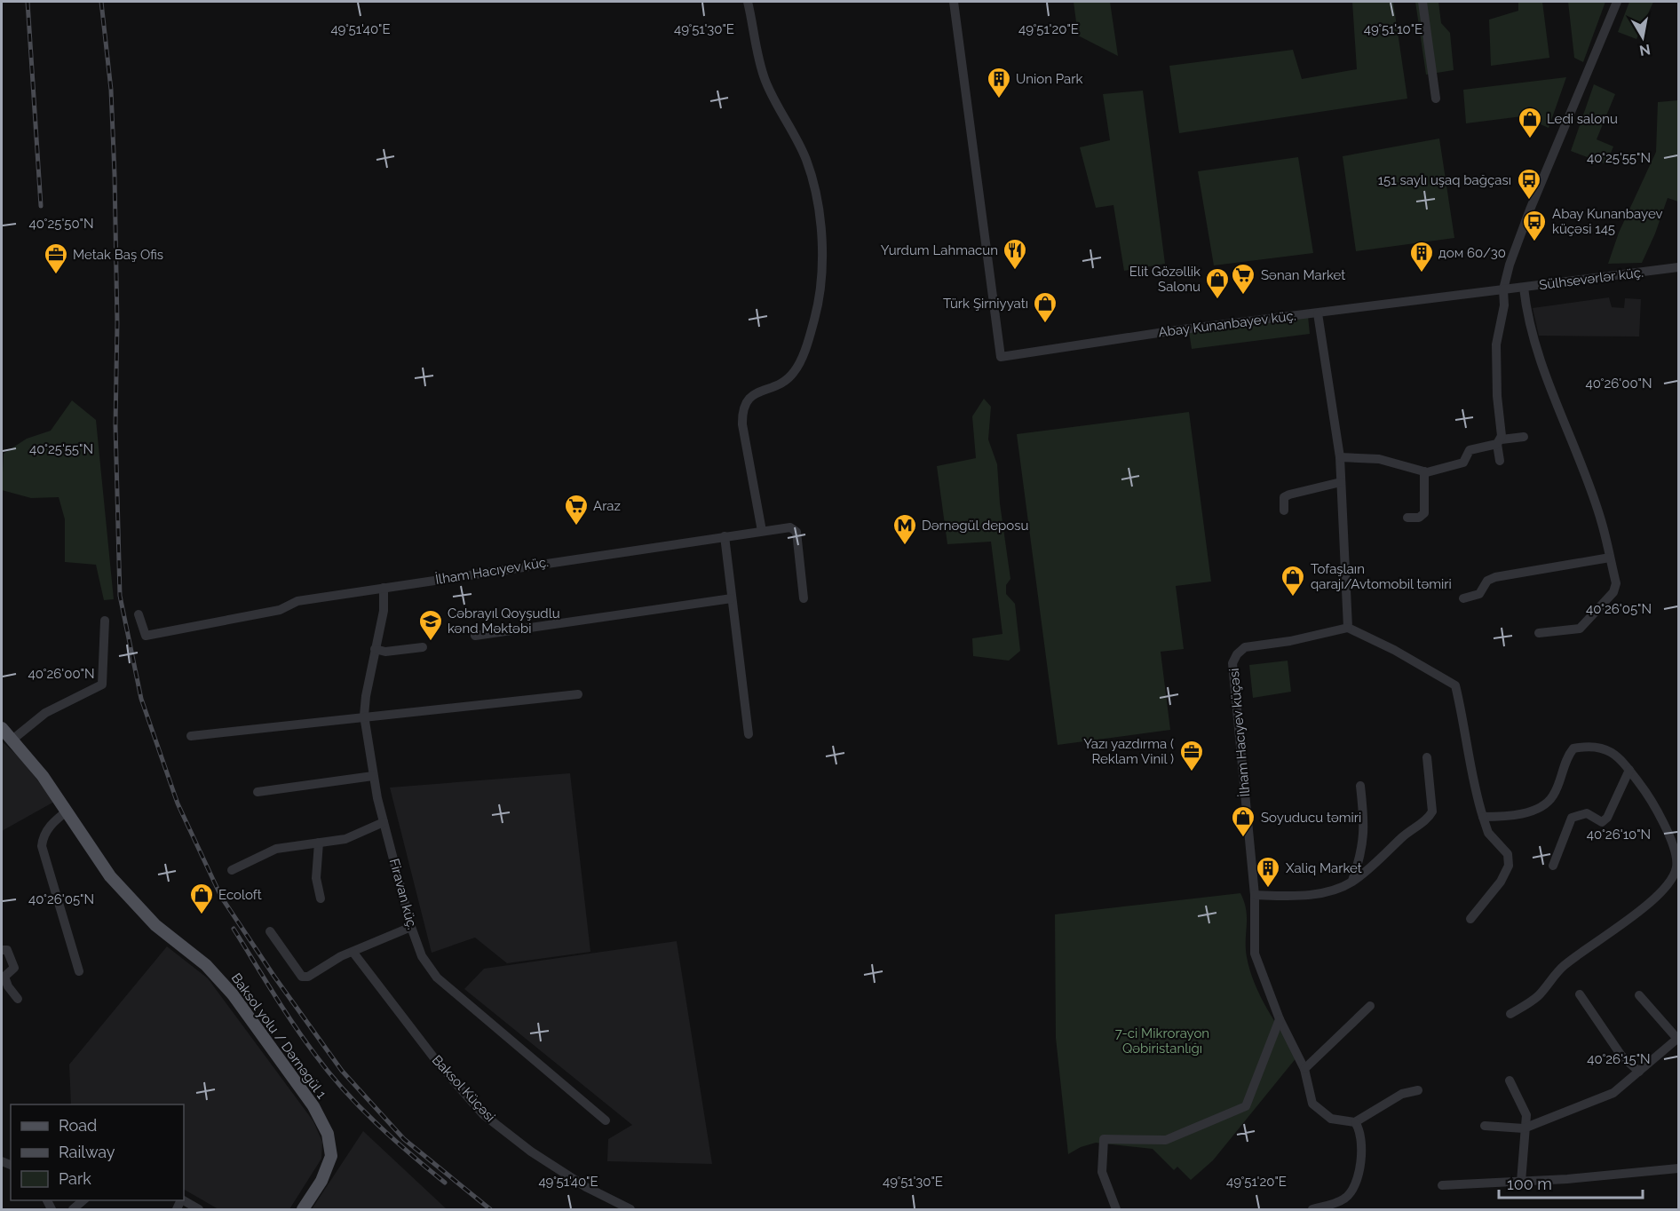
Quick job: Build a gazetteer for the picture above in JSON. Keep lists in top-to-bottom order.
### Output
{
  "streets": {
    "main road": ["Baksol yolu / Dərnəgül 1"],
    "street": [
      "Sülhsevərlər küç.",
      "Abay Kunanbayev küç.",
      "İlham Hacıyev küç.",
      "İlham Hacıyev küçəsi",
      "Firavan küç.",
      "Baksol Küçəsi"
    ]
  },
  "crossings": [
    ["Sülhsevərlər küç.", "Abay Kunanbayev küç."],
    ["İlham Hacıyev küç.", "Firavan küç."]
  ],
  "parks": ["7-ci Mikrorayon Qəbiristanlığı"],
  "places": {
    "building": ["Union Park", "дом 60/30", "Xaliq Market"],
    "shop": [
      "Ledi salonu",
      "Elit Gözəllik Salonu",
      "Türk Şirniyyatı",
      "Tofaşlaın qarajı/Avtomobil təmiri",
      "Soyuducu təmiri",
      "Ecoloft"
    ],
    "bus stop": ["151 saylı uşaq bağçası", "Abay Kunanbayev küçəsi 145"],
    "restaurant": ["Yurdum Lahmacun"],
    "office": ["Metak Baş Ofis", "Yazı yazdırma ( Reklam Vinil )"],
    "supermarket": ["Sənan Market", "Araz"],
    "metro station": ["Dərnəgül deposu"],
    "school or university": ["Cəbrayıl Qoyşudlu kənd Məktəbi"]
  },
  "legend": ["Road", "Railway", "Park"],
  "scale_bar": "100 m",
  "north": "bottom",
  "coordinates": [
    "49°51'40\"E",
    "49°51'30\"E",
    "49°51'20\"E",
    "49°51'10\"E",
    "40°25'55\"N",
    "40°25'50\"N",
    "40°26'00\"N",
    "40°26'05\"N",
    "40°26'10\"N",
    "40°26'15\"N"
  ]
}
